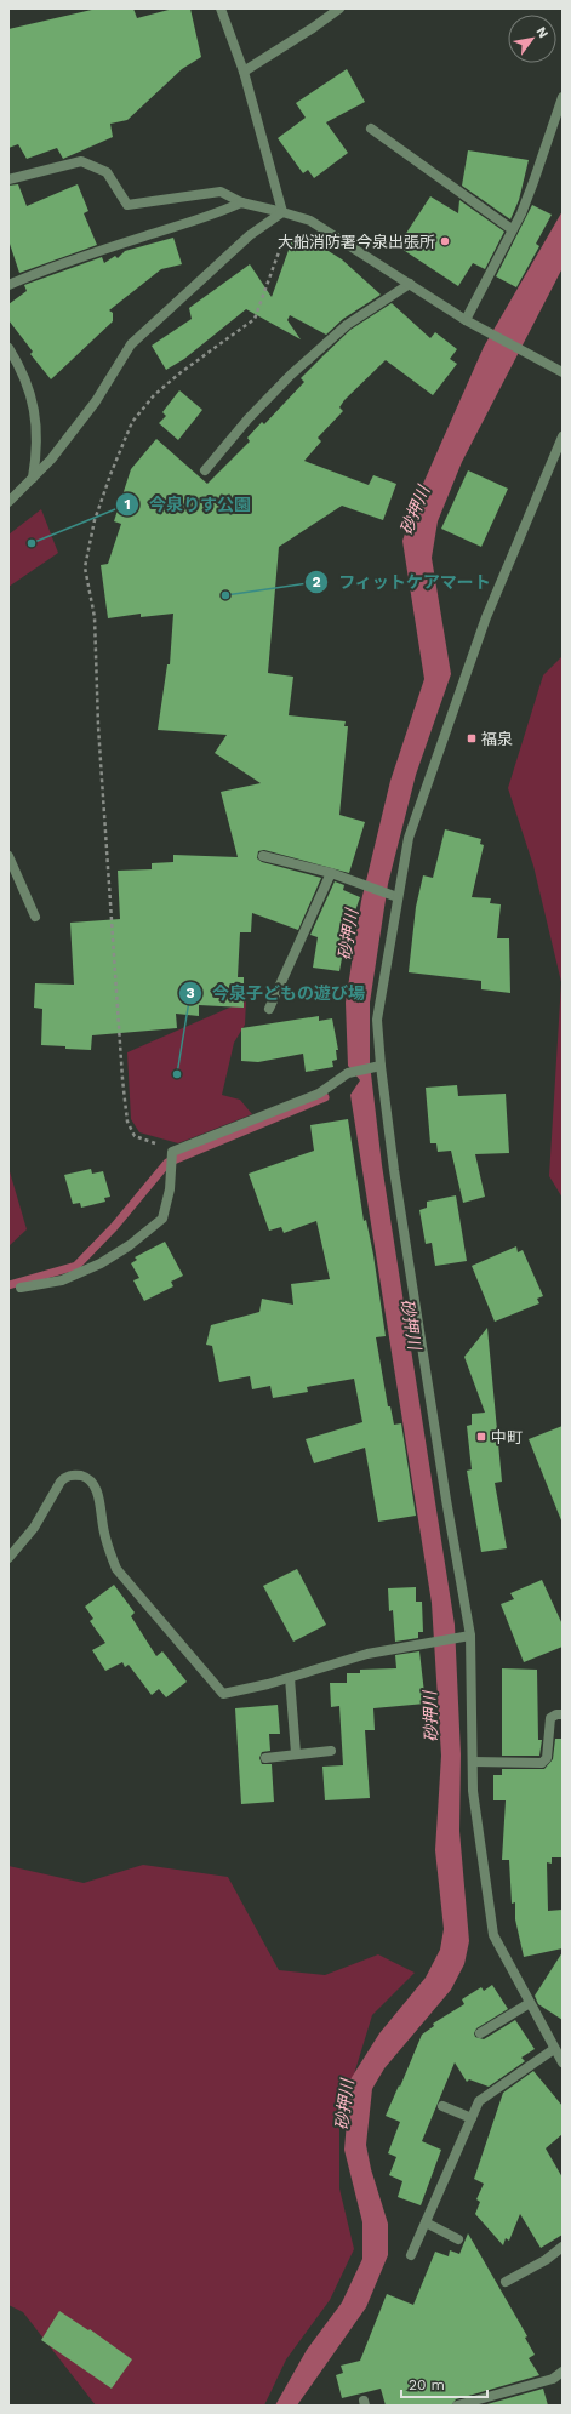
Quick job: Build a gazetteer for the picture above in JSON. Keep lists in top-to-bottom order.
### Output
{
  "water": ["砂押川"],
  "places": {
    "other": [
      "大船消防署今泉出張所",
      "今泉りす公園",
      "フィットケアマート",
      "今泉子どもの遊び場"
    ],
    "transit": ["福泉", "中町"]
  },
  "scale_bar": "20 m",
  "north": "top right"
}
